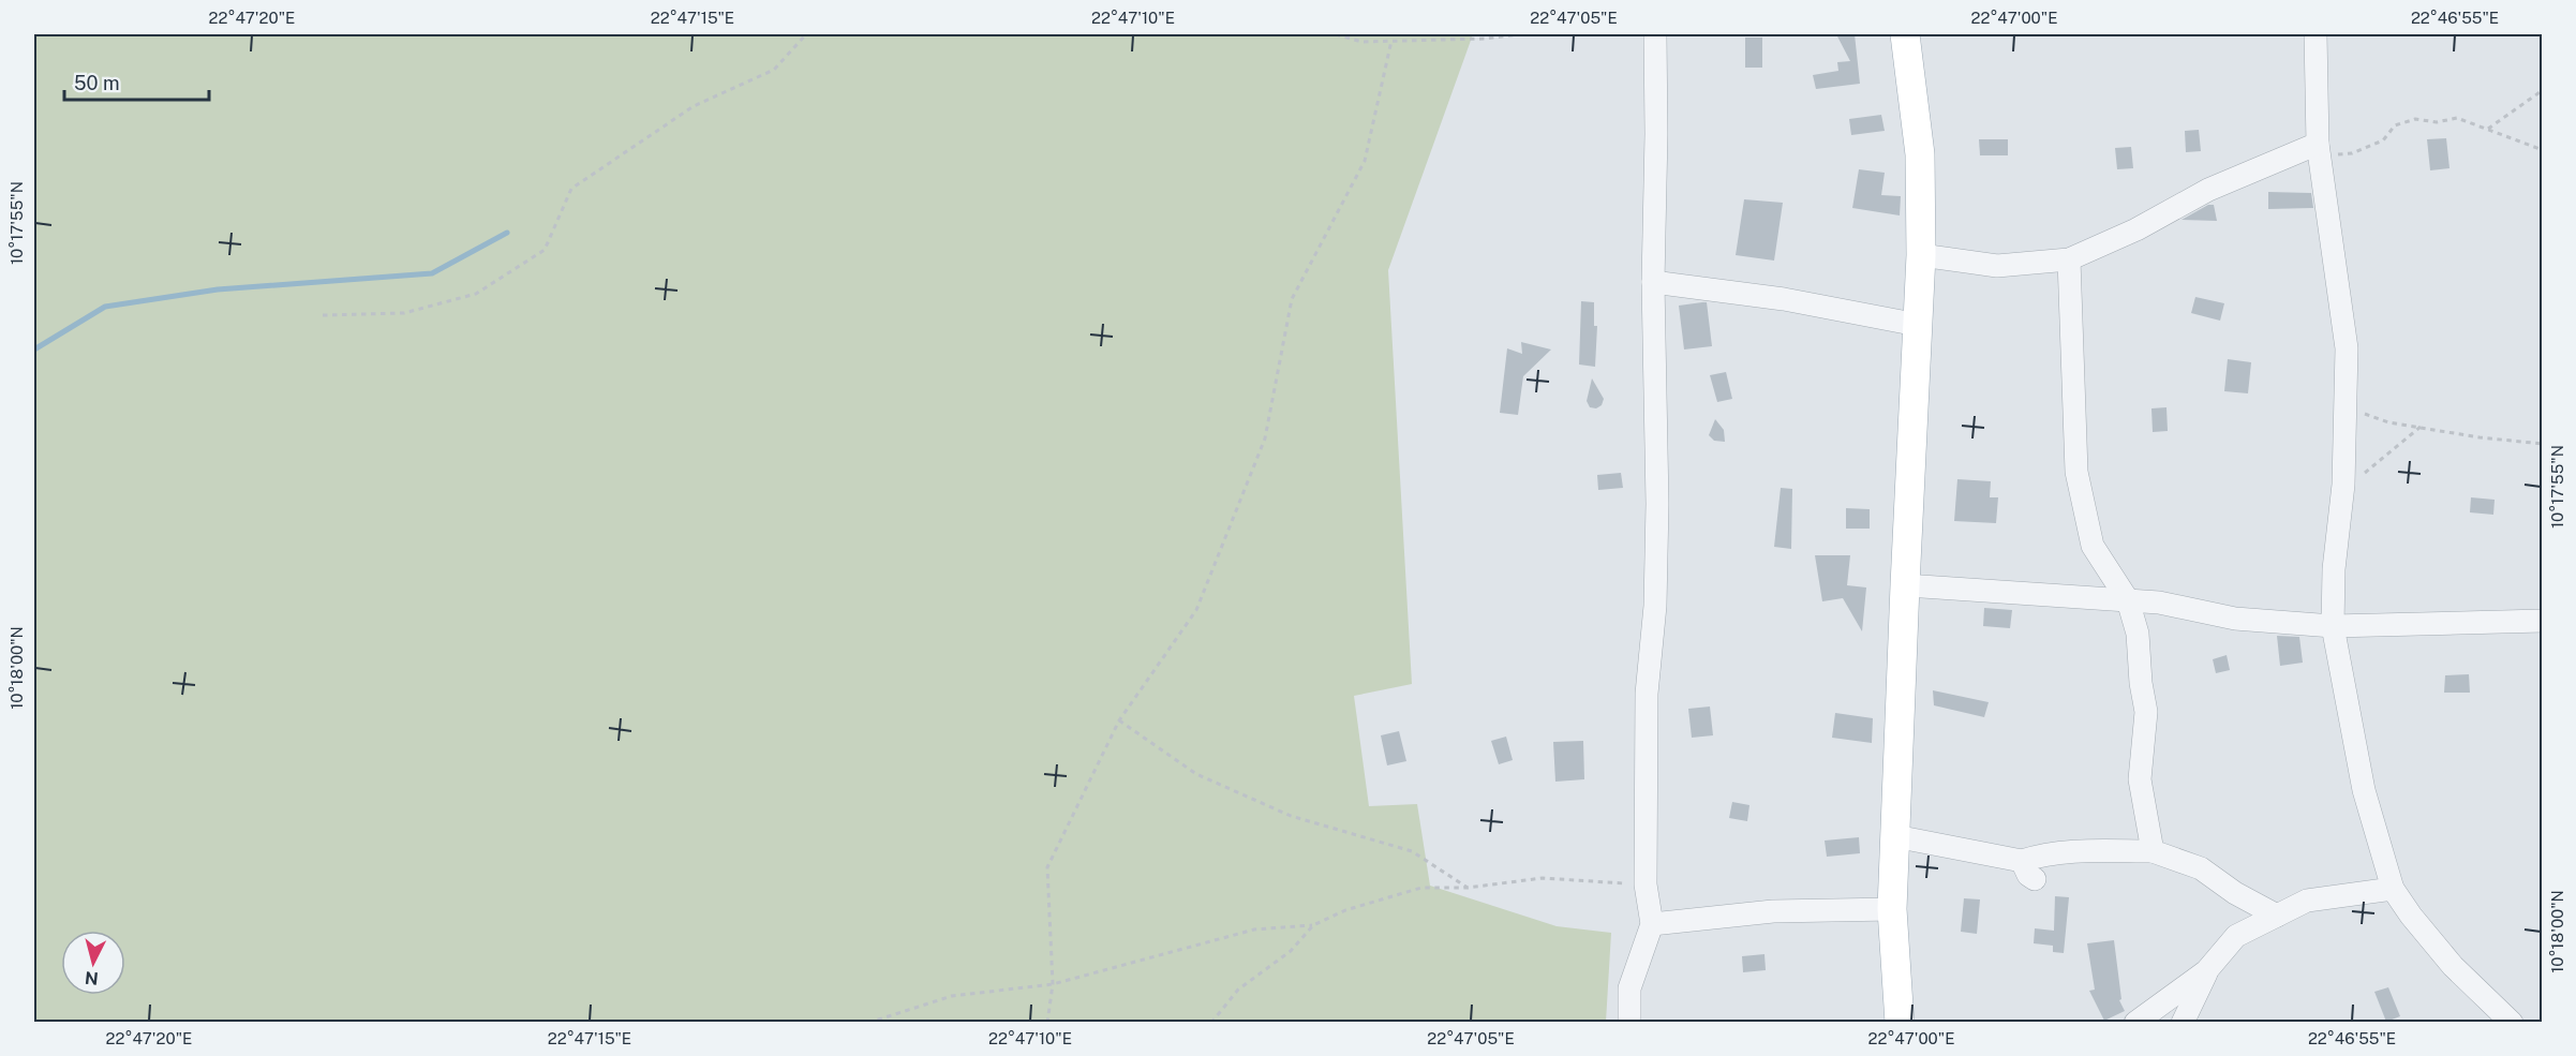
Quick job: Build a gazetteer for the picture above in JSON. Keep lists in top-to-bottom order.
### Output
{
  "scale_bar": "50 m",
  "north": "bottom",
  "coordinates": [
    "22°47'20\"E",
    "22°47'15\"E",
    "22°47'10\"E",
    "22°47'05\"E",
    "22°47'00\"E",
    "22°46'55\"E",
    "10°17'55\"N",
    "10°18'00\"N"
  ]
}
